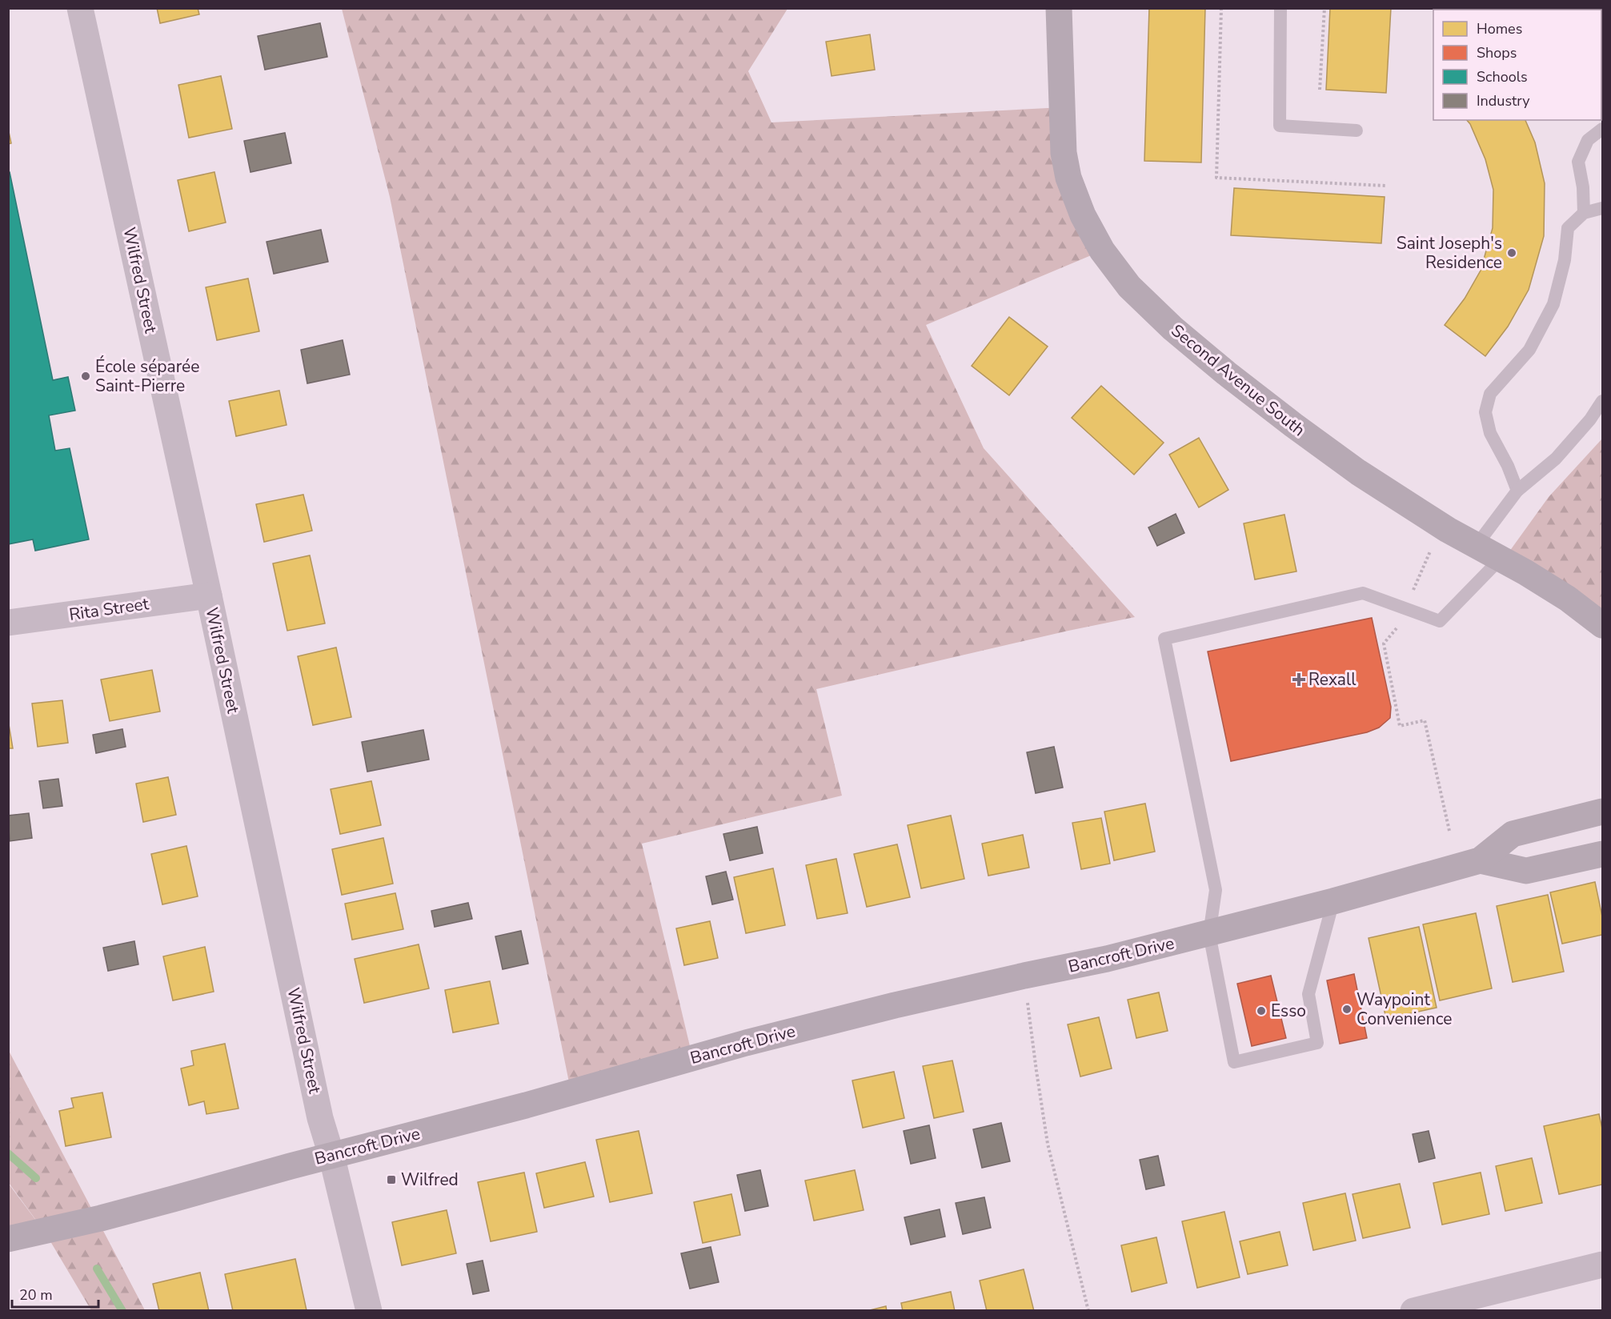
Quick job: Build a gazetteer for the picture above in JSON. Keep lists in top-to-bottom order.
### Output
{
  "streets": {
    "main road": ["Second Avenue South", "Bancroft Drive"],
    "street": ["Wilfred Street", "Rita Street"]
  },
  "crossings": [
    ["Wilfred Street", "Rita Street"],
    ["Wilfred Street", "Bancroft Drive"]
  ],
  "places": {
    "other": [
      "Saint Joseph's Residence",
      "École séparée Saint-Pierre",
      "Waypoint Convenience",
      "Esso"
    ],
    "health": ["Rexall"],
    "transit": ["Wilfred"]
  },
  "legend": [
    "Homes",
    "Shops",
    "Schools",
    "Industry"
  ],
  "scale_bar": "20 m"
}
